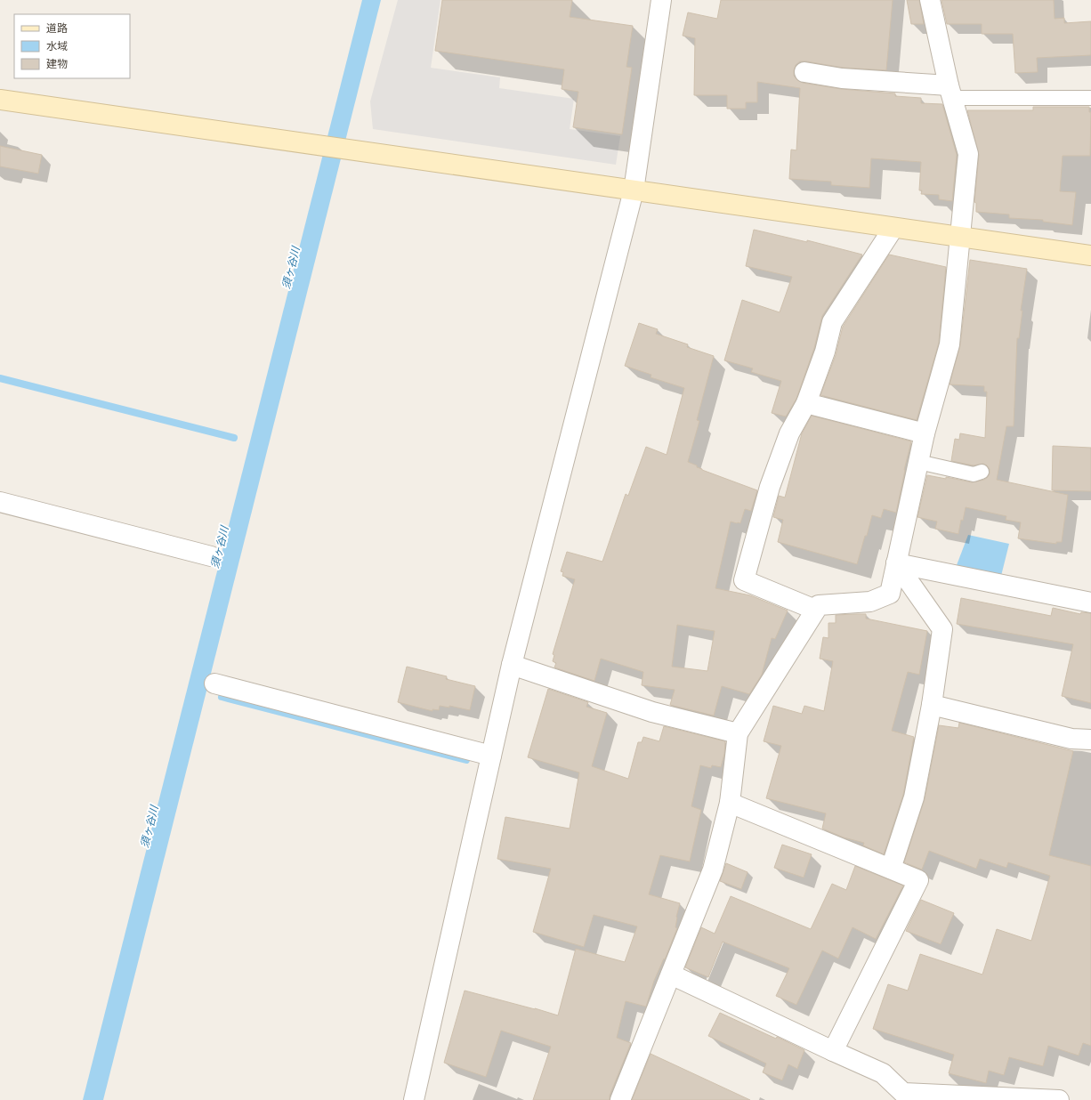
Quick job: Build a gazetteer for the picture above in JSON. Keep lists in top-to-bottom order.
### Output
{
  "water": ["須ヶ谷川"],
  "legend": ["道路", "水域", "建物"]
}
